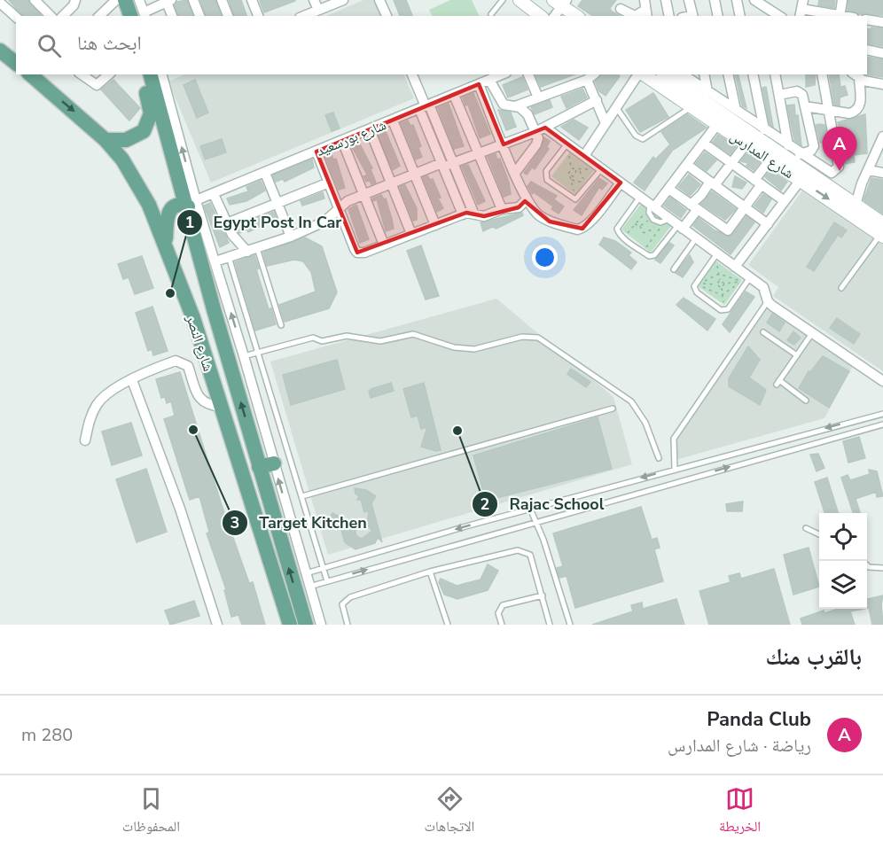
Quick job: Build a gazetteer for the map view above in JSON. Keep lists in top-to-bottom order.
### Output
{
  "streets": {
    "main road": ["شارع النصر"],
    "street": ["شارع بورسعيد", "شارع المدارس"]
  },
  "crossings": [
    ["شارع بورسعيد", "شارع النصر"]
  ],
  "places": ["Egypt Post In Car", "Target Kitchen", "Rajac School"],
  "page": {
    "search": "ابحث هنا",
    "pins": "A",
    "heading": "بالقرب منك",
    "list": [
      {
        "mark": "A",
        "name": "Panda Club",
        "note": "رياضة · شارع المدارس",
        "value": "280 m"
      }
    ],
    "nav": ["الخريطة", "الاتجاهات", "المحفوظات"]
  }
}
